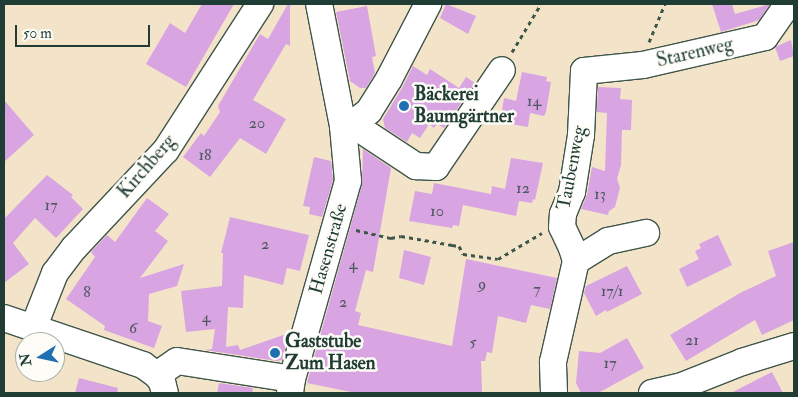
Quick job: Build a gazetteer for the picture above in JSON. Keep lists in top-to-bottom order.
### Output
{
  "streets": {
    "street": [
      "Starenweg",
      "Kirchberg",
      "Taubenweg",
      "Hasenstraße"
    ]
  },
  "crossings": [
    ["Starenweg", "Taubenweg"]
  ],
  "places": ["Bäckerei Baumgärtner", "Gaststube Zum Hasen"],
  "house_numbers": [
    "14",
    "20",
    "18",
    "12",
    "13",
    "17",
    "10",
    "2",
    "4",
    "9",
    "7",
    "17/1",
    "8",
    "2",
    "4",
    "6",
    "21",
    "5",
    "17"
  ],
  "scale_bar": "50 m",
  "north": "left"
}
